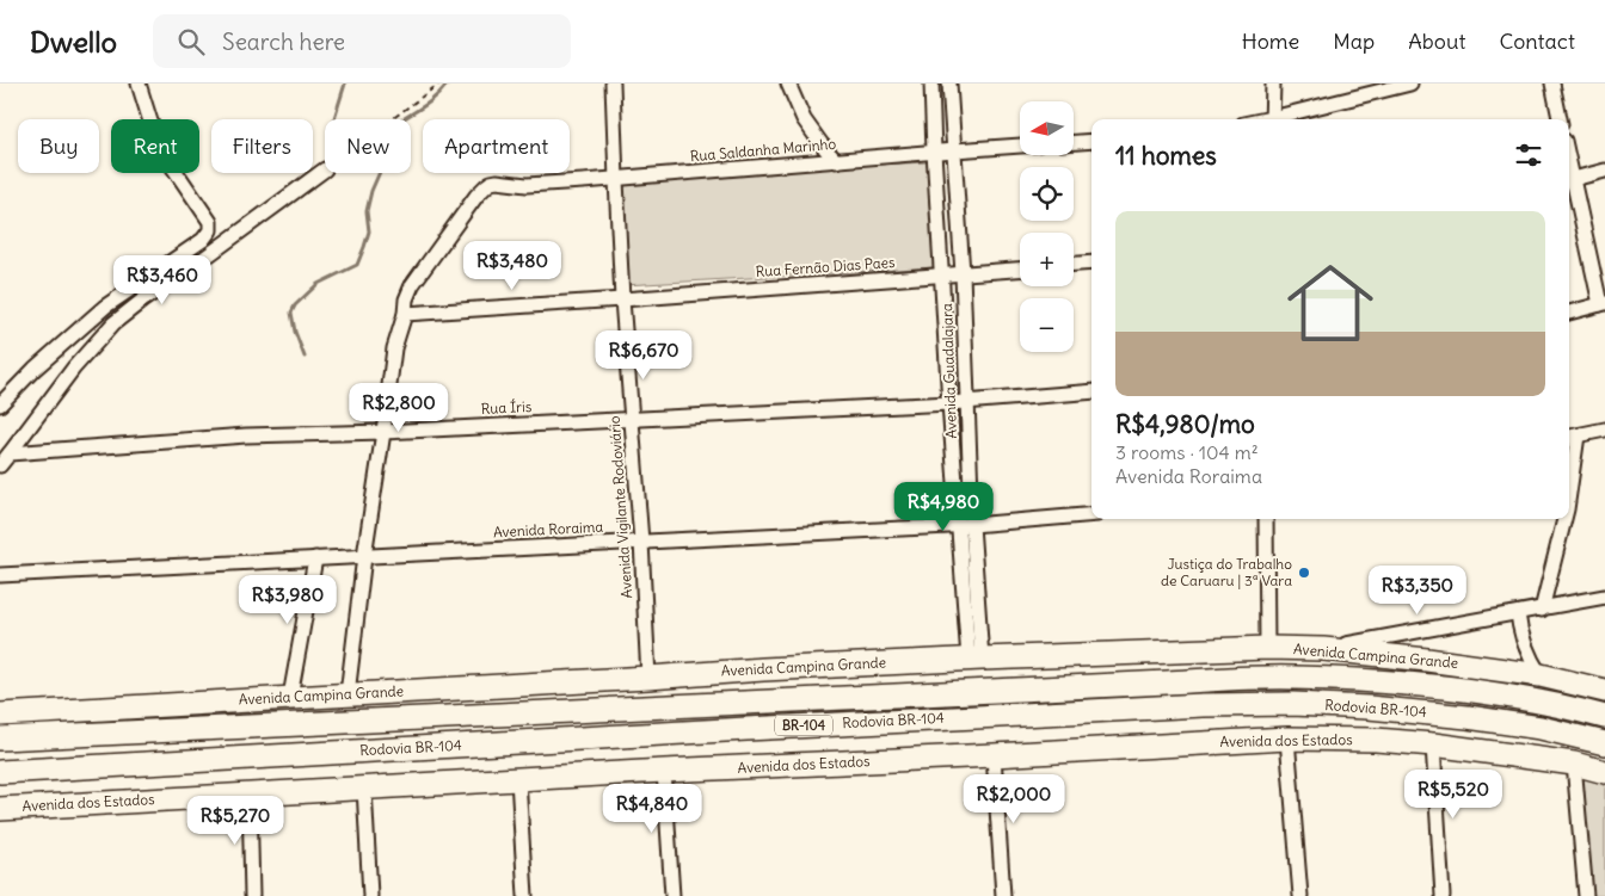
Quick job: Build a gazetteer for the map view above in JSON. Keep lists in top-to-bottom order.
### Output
{
  "streets": {
    "main road": [
      "Avenida Campina Grande",
      "Rodovia BR-104",
      "BR-104",
      "Avenida dos Estados"
    ],
    "street": [
      "Rua Saldanha Marinho",
      "Rua Fernão Dias Paes",
      "Avenida Guadalajara",
      "Rua Íris",
      "Avenida Vigilante Rodoviário",
      "Avenida Roraima"
    ]
  },
  "crossings": [
    ["Rua Saldanha Marinho", "Rua Fernão Dias Paes"],
    ["Rua Saldanha Marinho", "Avenida Guadalajara"],
    ["Rua Saldanha Marinho", "Avenida Vigilante Rodoviário"],
    ["Rua Fernão Dias Paes", "Avenida Guadalajara"],
    ["Rua Fernão Dias Paes", "Avenida Vigilante Rodoviário"],
    ["Avenida Guadalajara", "Rua Íris"],
    ["Avenida Guadalajara", "Avenida Roraima"],
    ["Avenida Guadalajara", "Avenida Campina Grande"],
    ["Rua Íris", "Avenida Vigilante Rodoviário"],
    ["Avenida Vigilante Rodoviário", "Avenida Roraima"],
    ["Avenida Vigilante Rodoviário", "Avenida Campina Grande"]
  ],
  "places": ["Justiça do Trabalho de Caruaru | 3ª Vara"],
  "north": "left",
  "page": {
    "header": "Dwello",
    "search": "Search here",
    "nav": [
      "Home",
      "Map",
      "About",
      "Contact"
    ],
    "map_buttons": ["+", "−"],
    "chip": [
      "Buy",
      "Rent",
      "Filters",
      "New",
      "Apartment"
    ],
    "heading": "11 homes",
    "list": [
      {
        "name": "R$4,980/mo",
        "note": "3 rooms · 104 m² · Avenida Roraima"
      }
    ],
    "price": [
      "R$3,480",
      "R$3,460",
      "R$6,670",
      "R$2,800",
      "R$4,980",
      "R$3,350",
      "R$3,980",
      "R$5,520",
      "R$2,000",
      "R$4,840",
      "R$5,270"
    ]
  }
}
